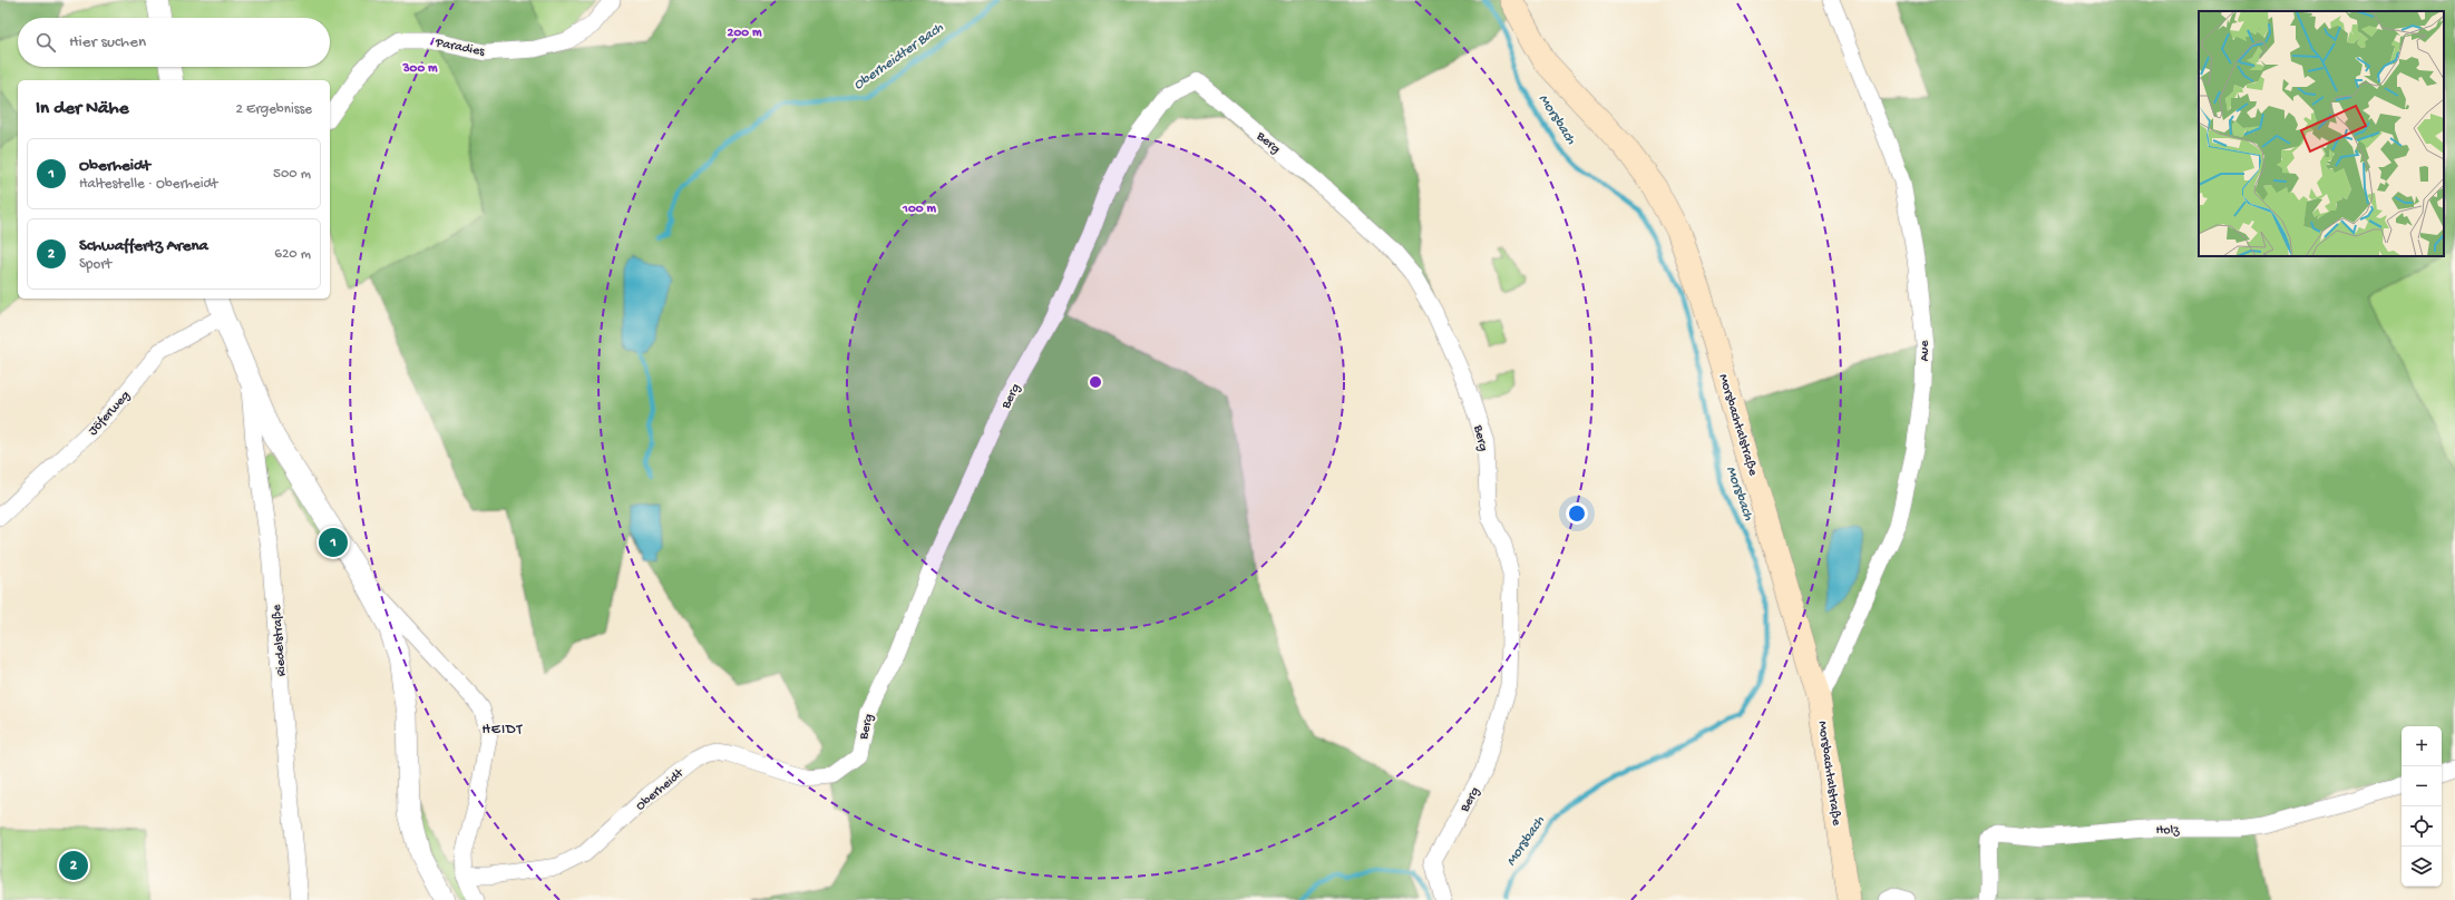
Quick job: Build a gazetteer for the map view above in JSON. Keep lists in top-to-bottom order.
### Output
{
  "streets": {
    "main road": ["Morsbachtalstraße"],
    "street": [
      "Paradies",
      "Berg",
      "Aue",
      "Jöferweg",
      "Riedelstraße",
      "Oberheidt",
      "Holz"
    ]
  },
  "crossings": [
    ["Berg", "Oberheidt"],
    ["Aue", "Morsbachtalstraße"]
  ],
  "districts": ["HEIDT"],
  "water": ["Oberheidter Bach", "Morsbach"],
  "page": {
    "search": "Hier suchen",
    "heading": ["In der Nähe", "2 Ergebnisse"],
    "list": [
      {
        "mark": "1",
        "name": "Oberheidt",
        "note": "Haltestelle · Oberheidt",
        "value": "500 m"
      },
      {
        "mark": "2",
        "name": "Schwaffertz Arena",
        "note": "Sport",
        "value": "620 m"
      }
    ],
    "pins": ["1", "2"],
    "map_buttons": ["+", "−"]
  },
  "rings": ["200 m", "300 m", "100 m"]
}
